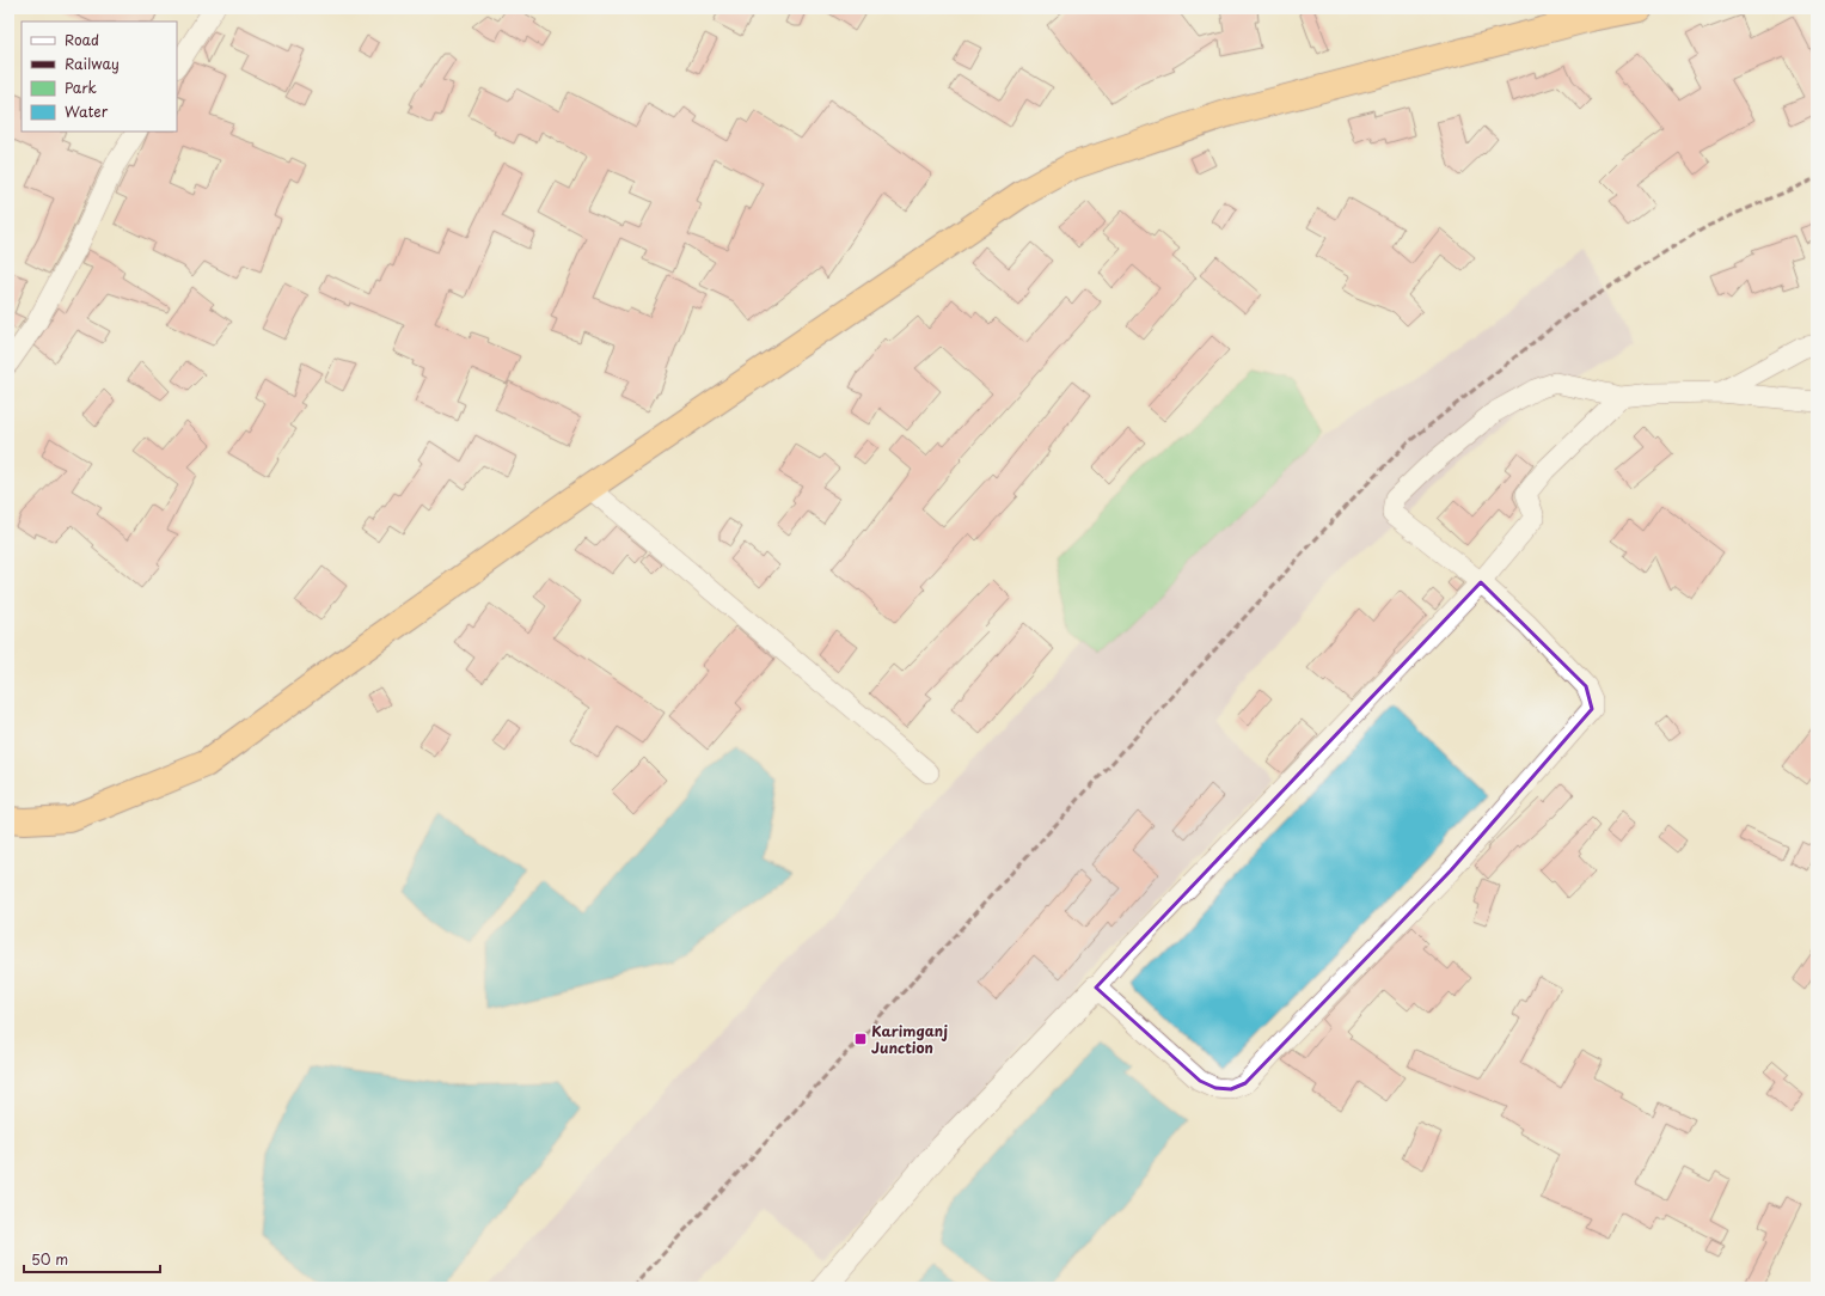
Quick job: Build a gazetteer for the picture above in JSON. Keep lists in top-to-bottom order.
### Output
{
  "places": {
    "transit": ["Karimganj Junction"]
  },
  "legend": [
    "Road",
    "Railway",
    "Park",
    "Water"
  ],
  "scale_bar": "50 m"
}
